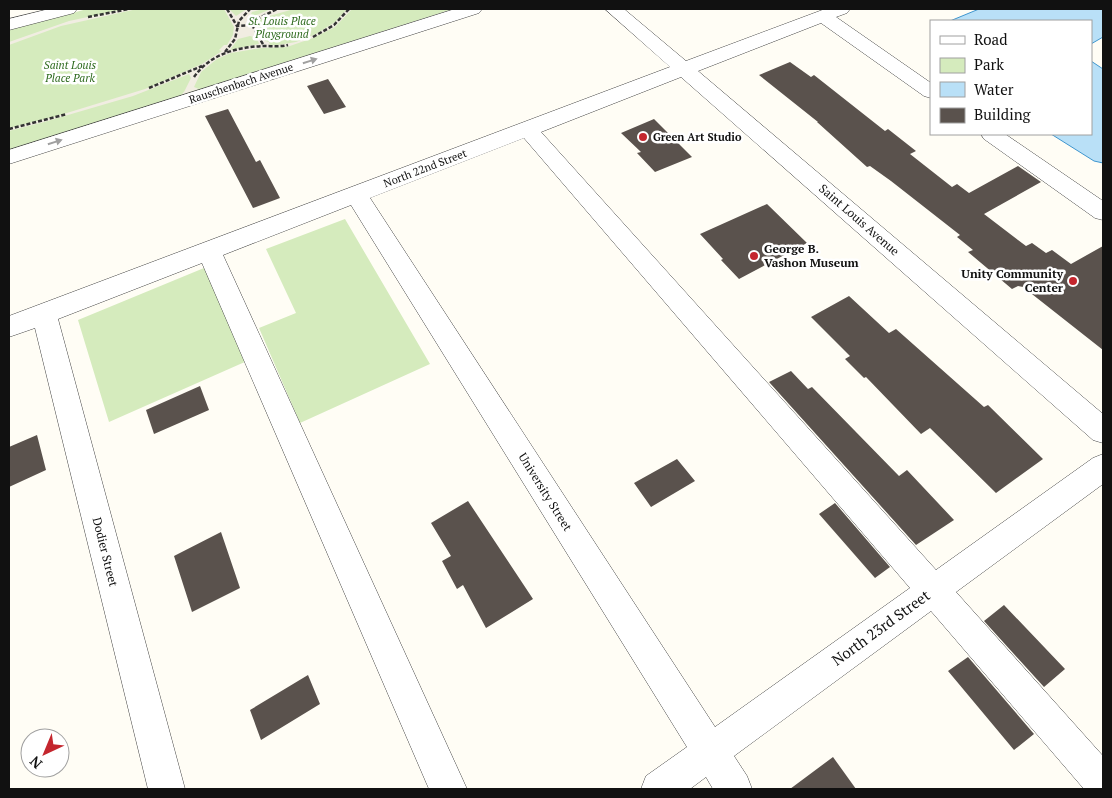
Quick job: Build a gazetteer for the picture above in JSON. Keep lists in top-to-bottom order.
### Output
{
  "streets": {
    "street": [
      "Rauschenbach Avenue",
      "North 22nd Street",
      "Saint Louis Avenue",
      "University Street",
      "Dodier Street",
      "North 23rd Street"
    ]
  },
  "crossings": [
    ["North 22nd Street", "Saint Louis Avenue"],
    ["North 22nd Street", "University Street"],
    ["North 22nd Street", "Dodier Street"],
    ["University Street", "North 23rd Street"]
  ],
  "one_way": ["Rauschenbach Avenue"],
  "parks": ["St. Louis Place Playground", "Saint Louis Place Park"],
  "places": ["Green Art Studio", "George B. Vashon Museum", "Unity Community Center"],
  "legend": [
    "Road",
    "Park",
    "Water",
    "Building"
  ],
  "north": "bottom left"
}
